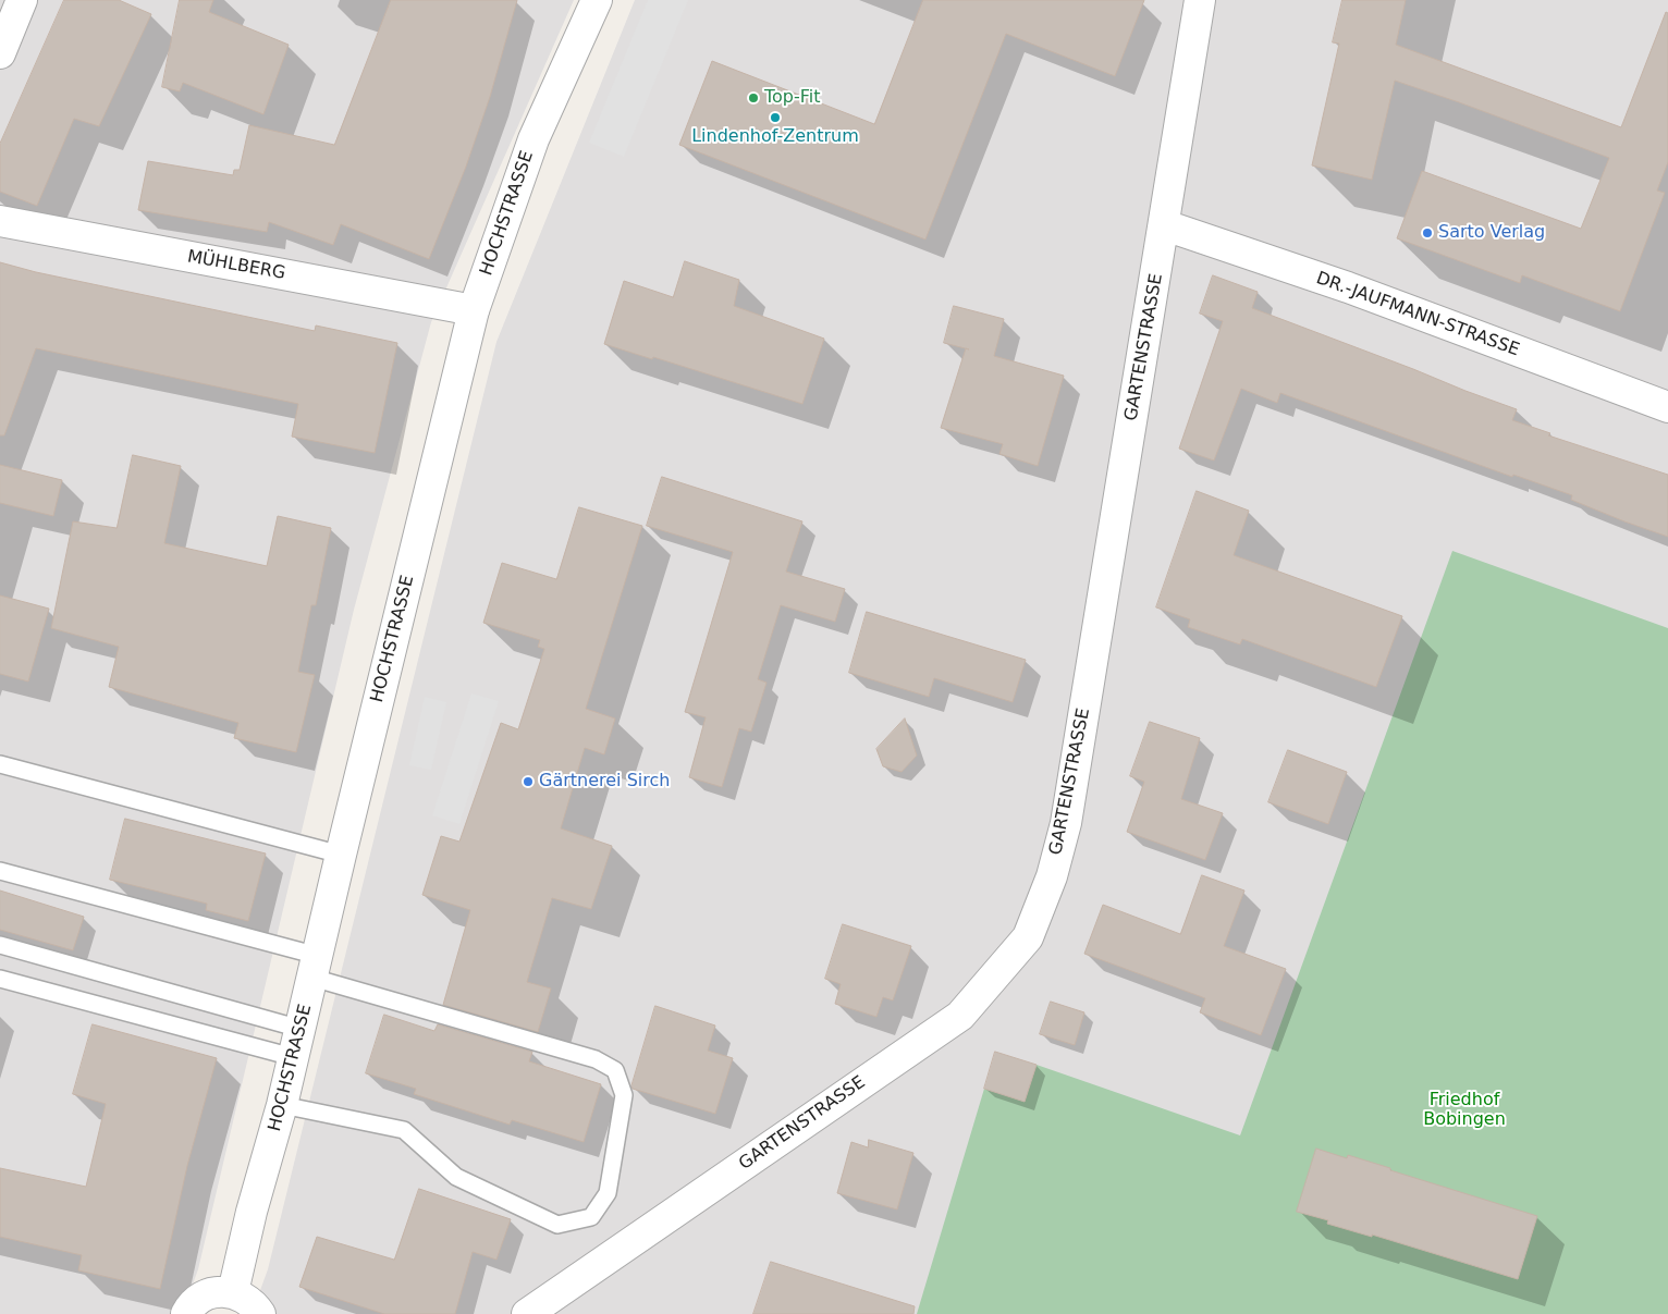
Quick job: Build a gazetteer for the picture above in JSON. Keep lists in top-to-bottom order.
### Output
{
  "streets": {
    "street": [
      "HOCHSTRASSE",
      "MÜHLBERG",
      "DR.-JAUFMANN-STRASSE",
      "GARTENSTRASSE"
    ]
  },
  "crossings": [
    ["HOCHSTRASSE", "MÜHLBERG"],
    ["DR.-JAUFMANN-STRASSE", "GARTENSTRASSE"]
  ],
  "parks": ["Friedhof Bobingen"],
  "places": [
    "Top-Fit",
    "Lindenhof-Zentrum",
    "Sarto Verlag",
    "Gärtnerei Sirch"
  ]
}
